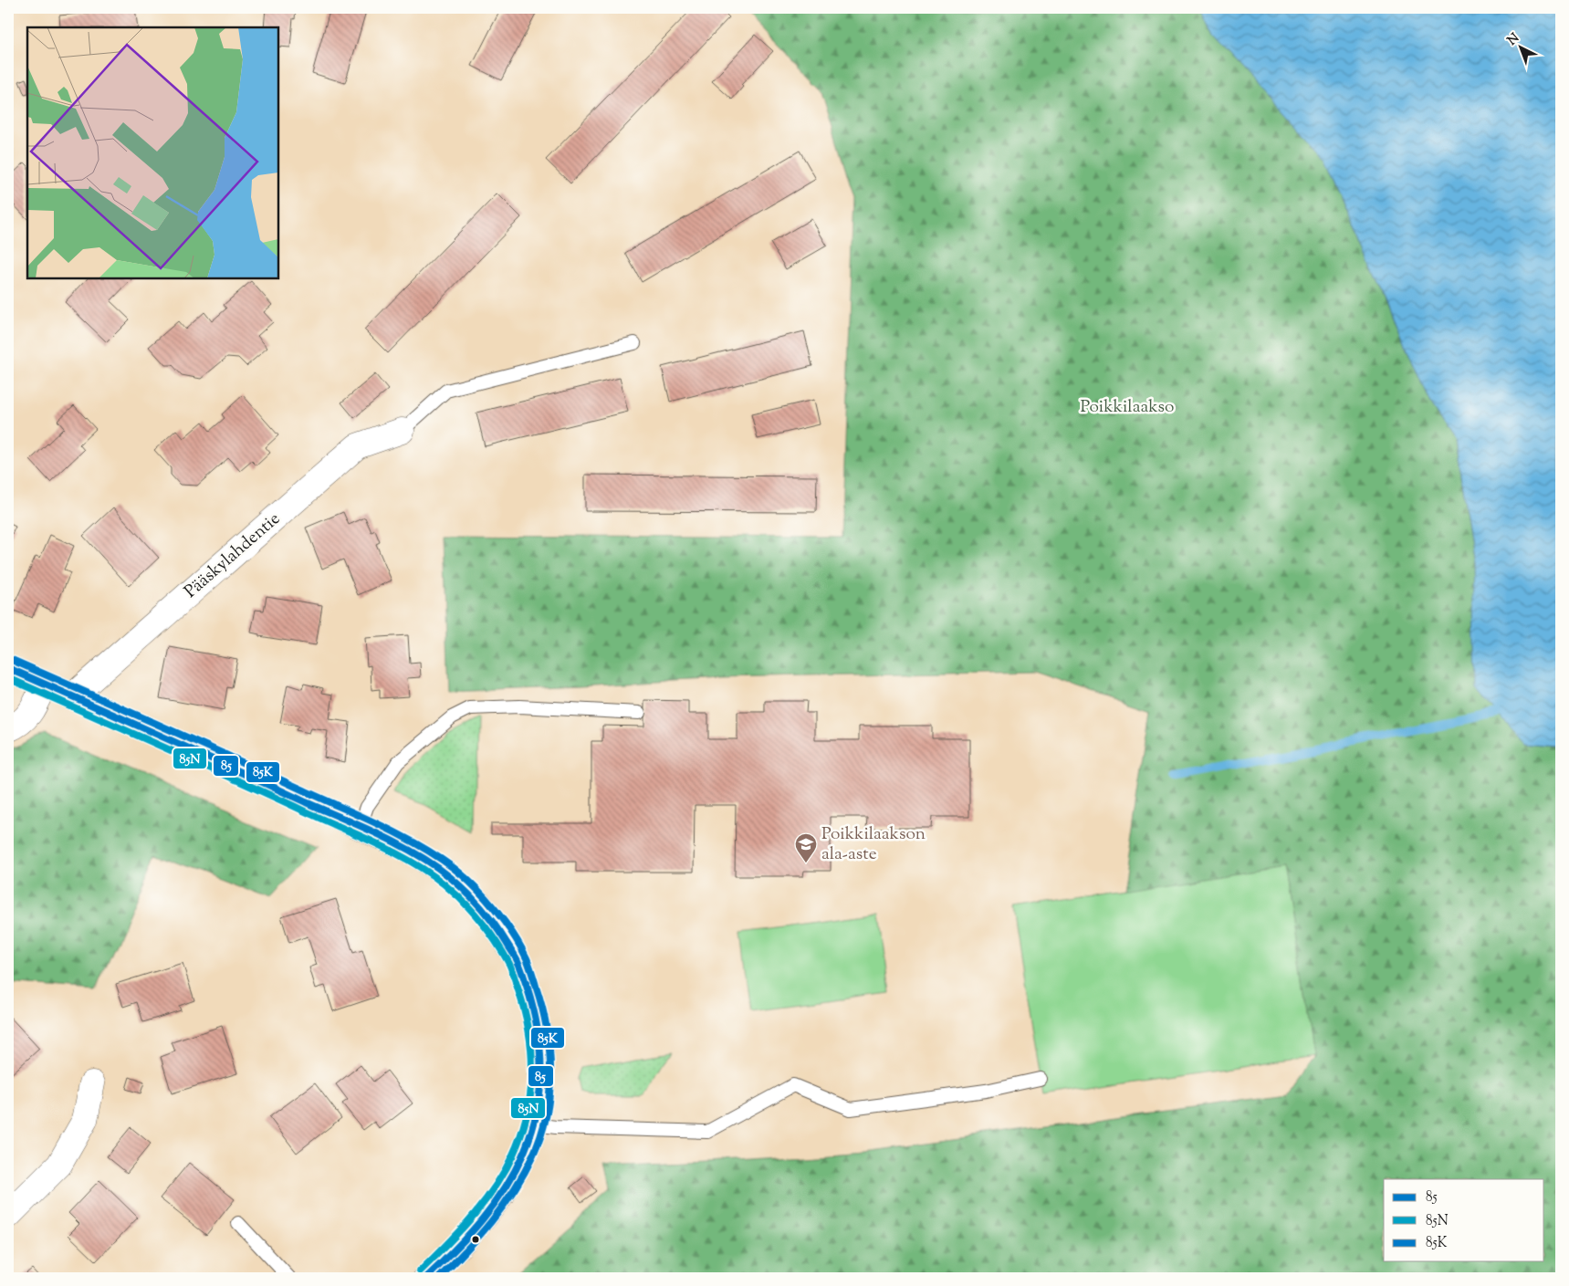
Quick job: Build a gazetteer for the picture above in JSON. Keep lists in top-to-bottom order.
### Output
{
  "streets": {
    "street": ["Pääskylahdentie"]
  },
  "parks": ["Poikkilaakso"],
  "places": {
    "school or university": ["Poikkilaakson ala-aste"]
  },
  "lines": ["transit line 85K", "transit line 85", "transit line 85N"],
  "legend": ["85", "85N", "85K"],
  "north": "top left"
}
